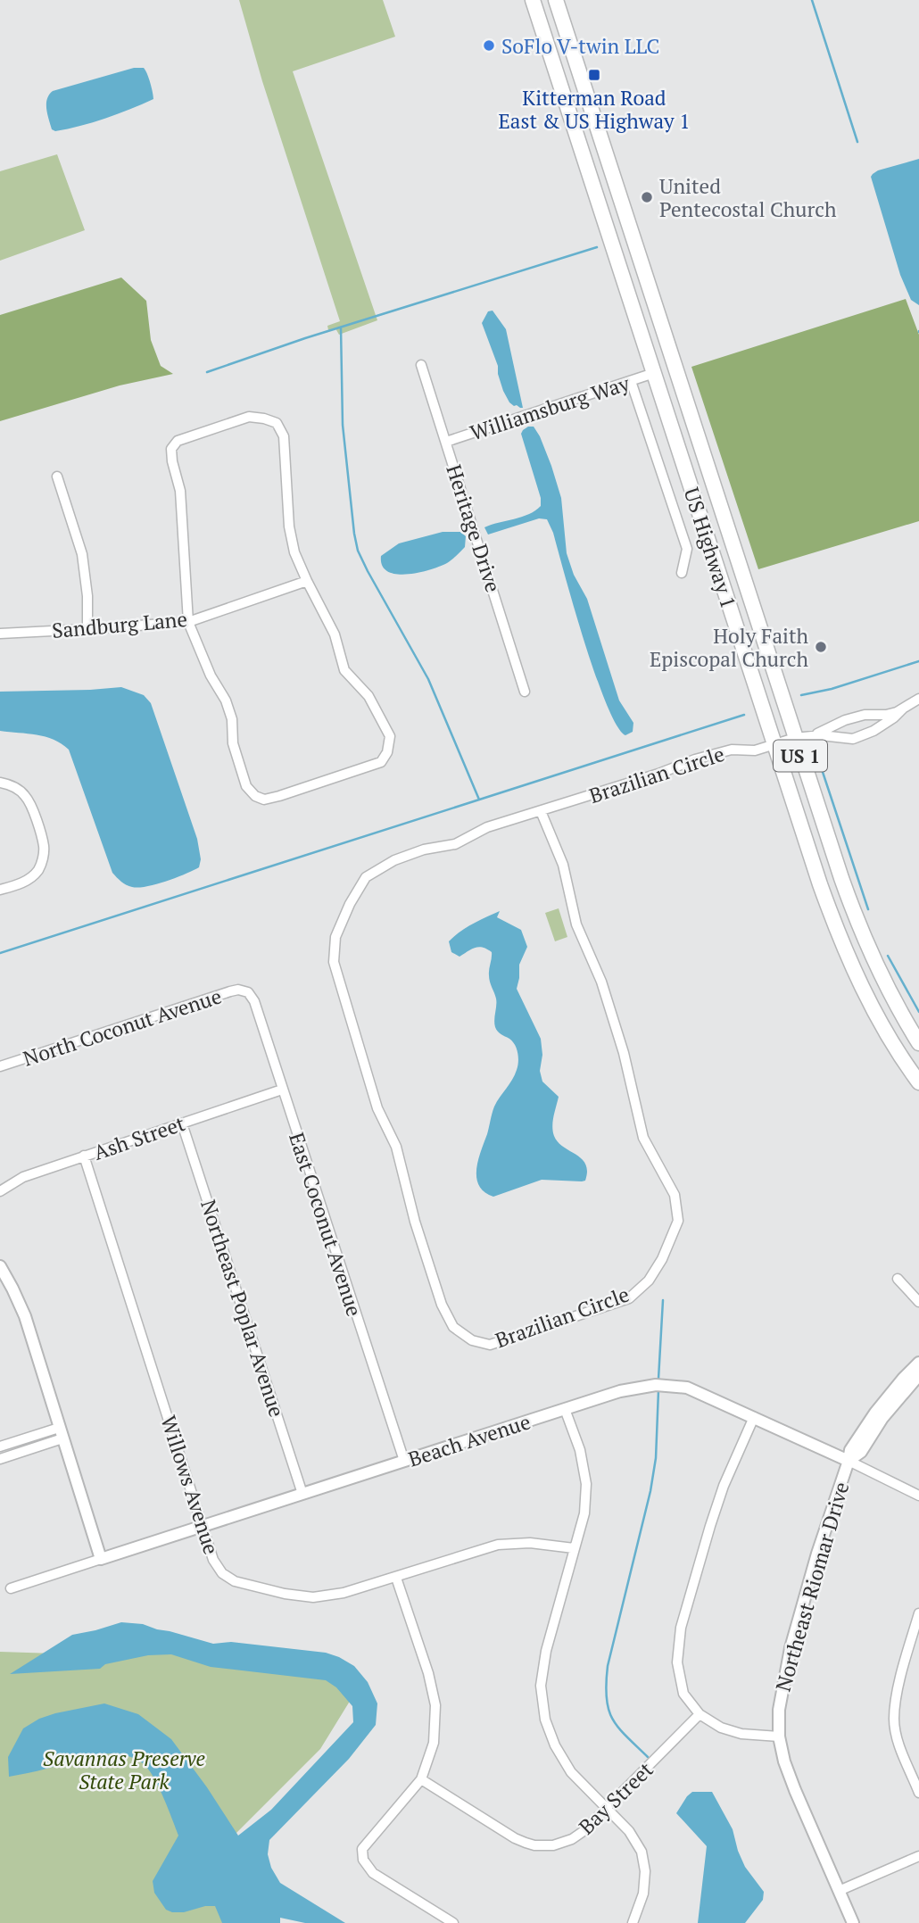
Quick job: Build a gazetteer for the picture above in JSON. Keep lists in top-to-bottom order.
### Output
{
  "streets": {
    "main road": ["US Highway 1", "US 1"],
    "street": [
      "Williamsburg Way",
      "Heritage Drive",
      "Sandburg Lane",
      "Brazilian Circle",
      "North Coconut Avenue",
      "Ash Street",
      "East Coconut Avenue",
      "Northeast Poplar Avenue",
      "Beach Avenue",
      "Willows Avenue",
      "Northeast Riomar Drive",
      "Bay Street"
    ]
  },
  "crossings": [
    ["Williamsburg Way", "Heritage Drive"],
    ["Williamsburg Way", "US Highway 1"],
    ["US Highway 1", "Brazilian Circle"],
    ["North Coconut Avenue", "East Coconut Avenue"],
    ["Ash Street", "East Coconut Avenue"],
    ["Ash Street", "Northeast Poplar Avenue"],
    ["Ash Street", "Willows Avenue"],
    ["East Coconut Avenue", "Beach Avenue"],
    ["Northeast Poplar Avenue", "Beach Avenue"],
    ["Beach Avenue", "Willows Avenue"],
    ["Beach Avenue", "Northeast Riomar Drive"]
  ],
  "parks": ["Savannas Preserve State Park"],
  "places": {
    "other": ["SoFlo V-twin LLC", "United Pentecostal Church", "Holy Faith Episcopal Church"],
    "transit": ["Kitterman Road East & US Highway 1"]
  }
}
